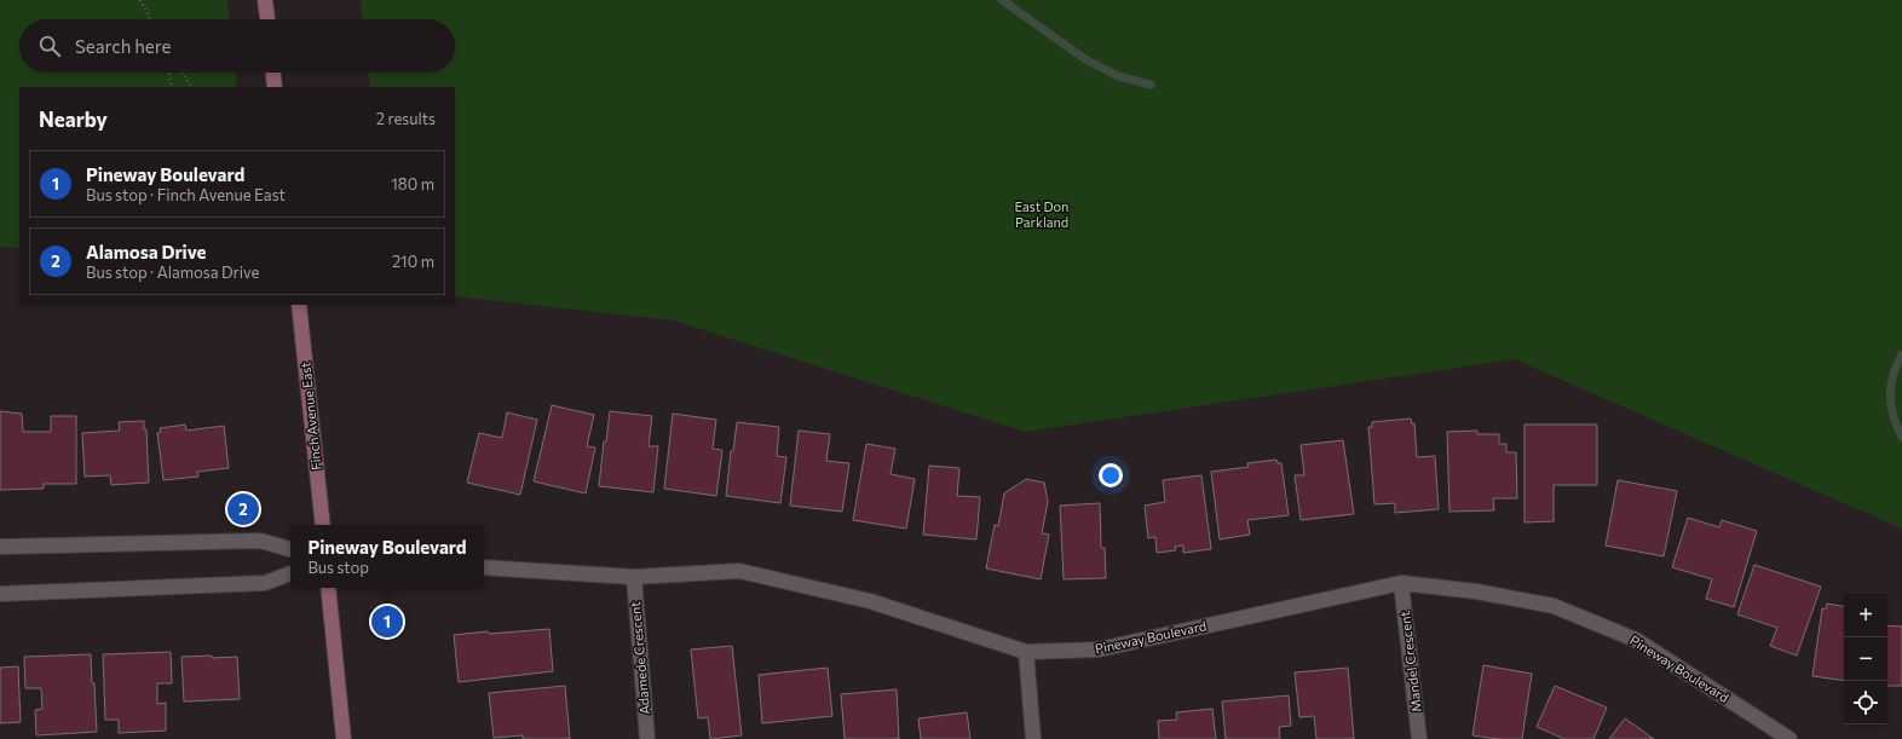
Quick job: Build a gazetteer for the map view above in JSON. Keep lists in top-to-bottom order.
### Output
{
  "streets": {
    "main road": ["Finch Avenue East"],
    "street": ["Pineway Boulevard", "Adamede Crescent", "Mandel Crescent"]
  },
  "crossings": [
    ["Pineway Boulevard", "Adamede Crescent"],
    ["Pineway Boulevard", "Mandel Crescent"]
  ],
  "parks": ["East Don Parkland"],
  "page": {
    "search": "Search here",
    "heading": ["Nearby", "2 results"],
    "list": [
      {
        "mark": "1",
        "name": "Pineway Boulevard",
        "note": "Bus stop · Finch Avenue East",
        "value": "180 m"
      },
      {
        "mark": "2",
        "name": "Alamosa Drive",
        "note": "Bus stop · Alamosa Drive",
        "value": "210 m"
      }
    ],
    "pins": ["2", "1"],
    "popup": ["Pineway Boulevard", "Bus stop"],
    "map_buttons": ["+", "−"]
  }
}
